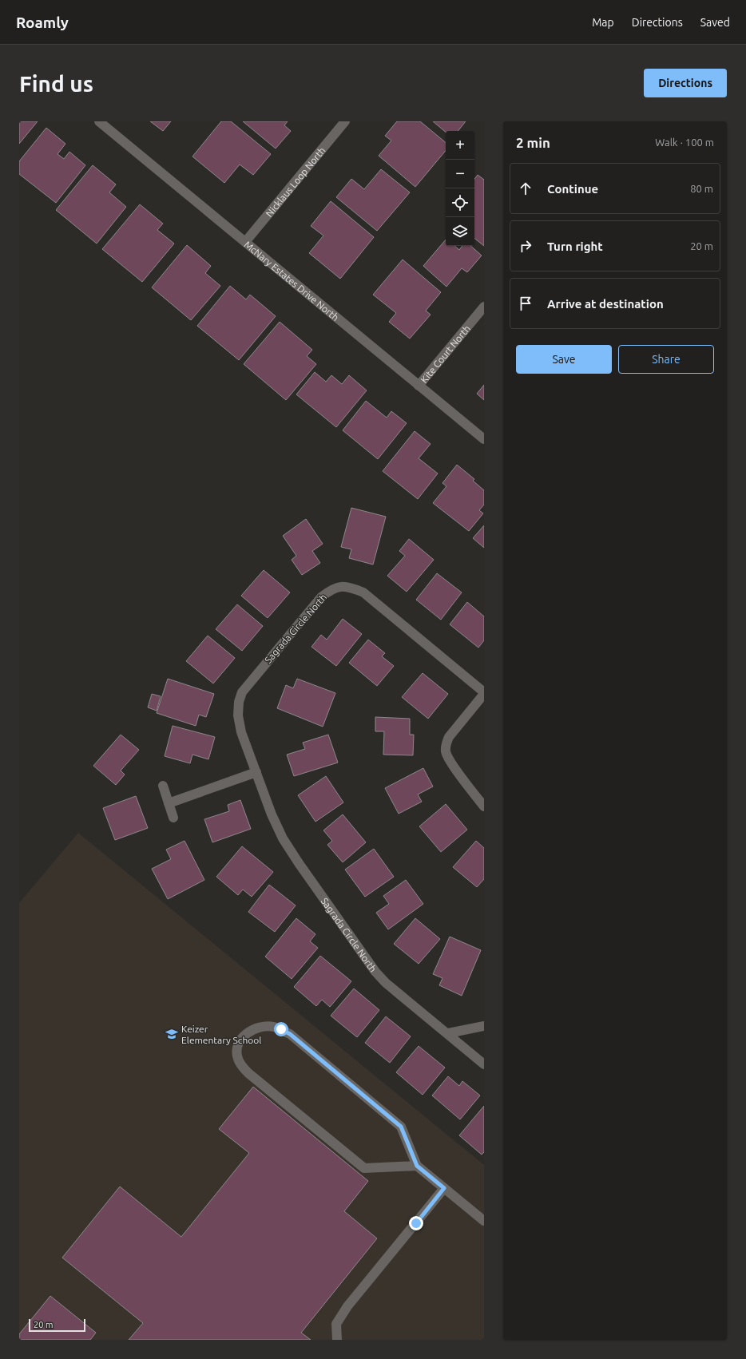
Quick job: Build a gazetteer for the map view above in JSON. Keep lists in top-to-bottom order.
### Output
{
  "streets": {
    "street": [
      "Nicklaus Loop North",
      "McNary Estates Drive North",
      "Kite Court North",
      "Sagrada Circle North"
    ]
  },
  "crossings": [
    ["Nicklaus Loop North", "McNary Estates Drive North"],
    ["McNary Estates Drive North", "Kite Court North"]
  ],
  "places": {
    "school or university": ["Keizer Elementary School"]
  },
  "scale_bar": "20 m",
  "page": {
    "header": "Roamly",
    "nav": ["Map", "Directions", "Saved"],
    "buttons": [
      "Directions",
      ["Save", "Share"]
    ],
    "title": "Find us",
    "heading": ["2 min", "Walk · 100 m"],
    "map_buttons": ["+", "−"],
    "list": [
      ["Continue", "80 m"],
      ["Turn right", "20 m"],
      "Arrive at destination"
    ],
    "scale": "20 m"
  }
}
